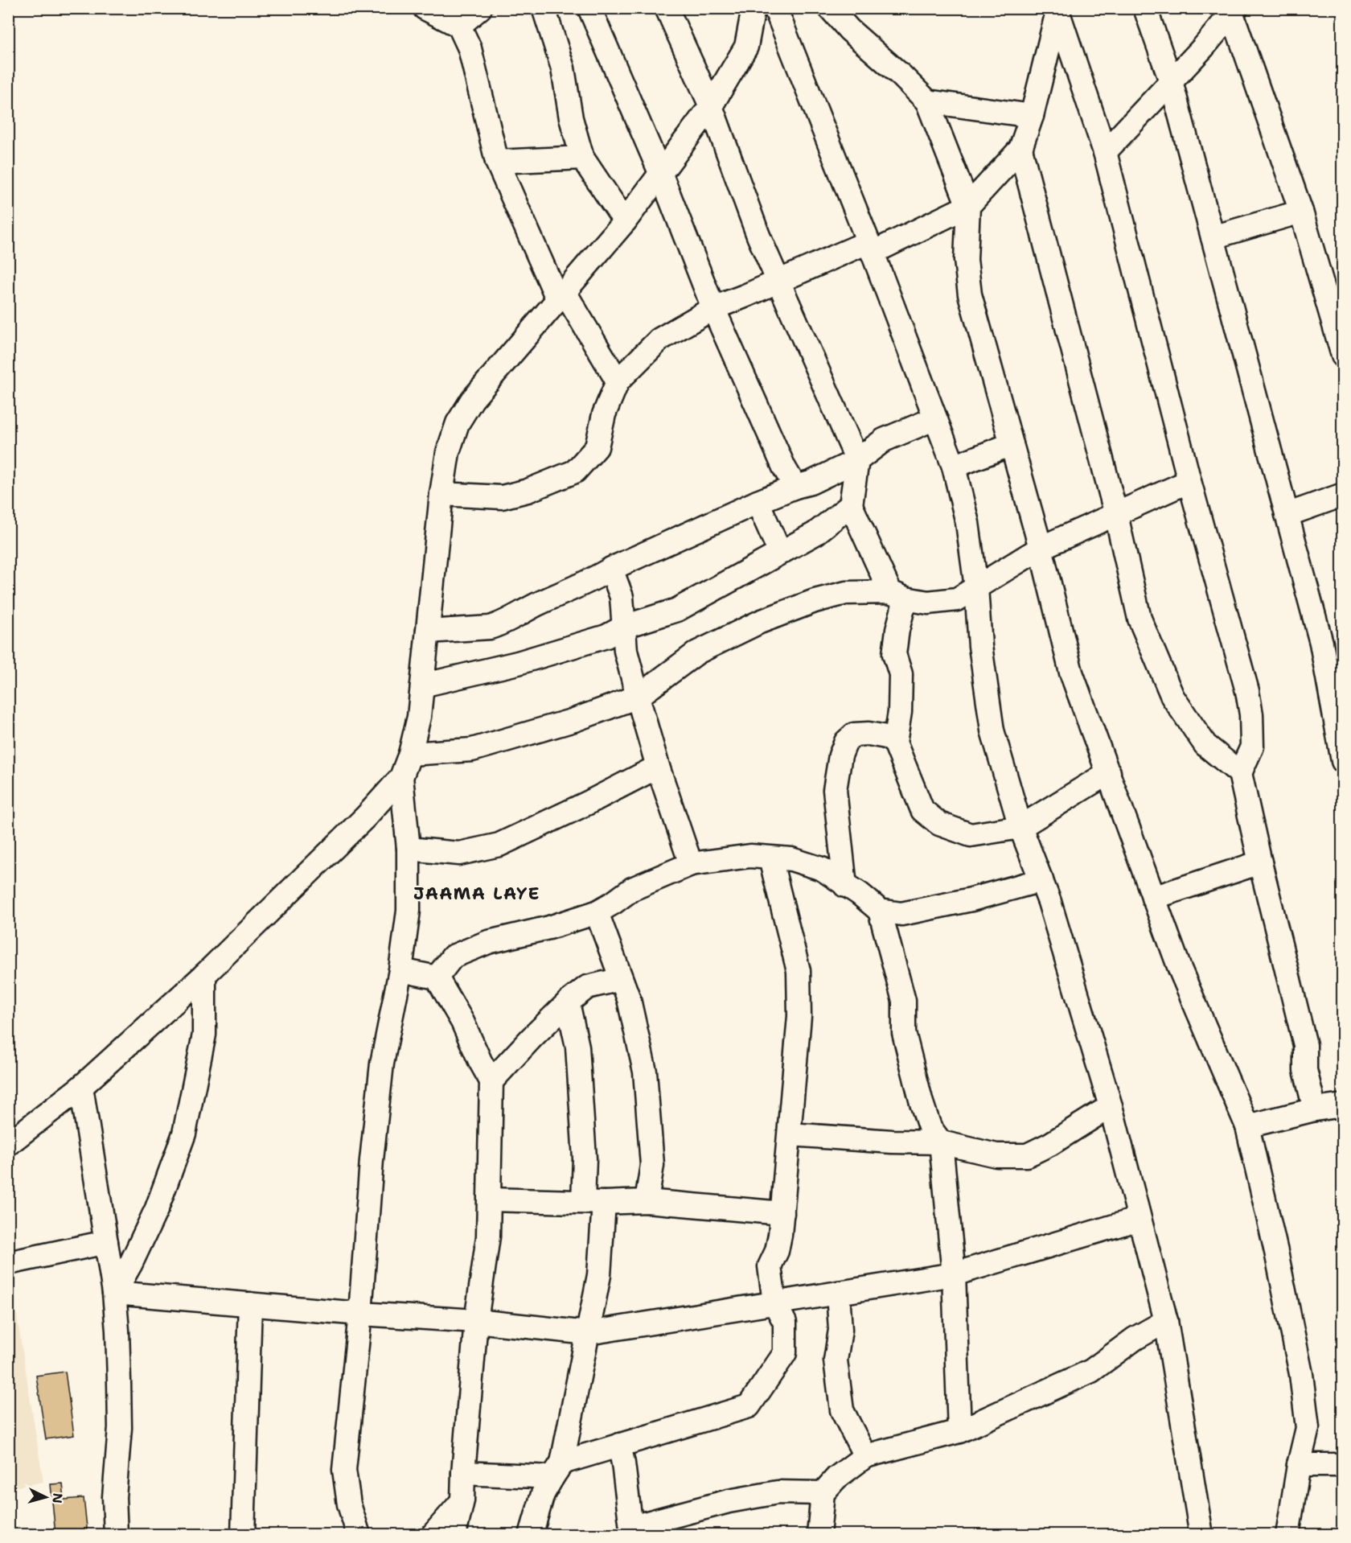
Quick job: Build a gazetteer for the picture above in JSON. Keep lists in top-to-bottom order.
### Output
{
  "districts": ["JAAMA LAYE"],
  "north": "right"
}
